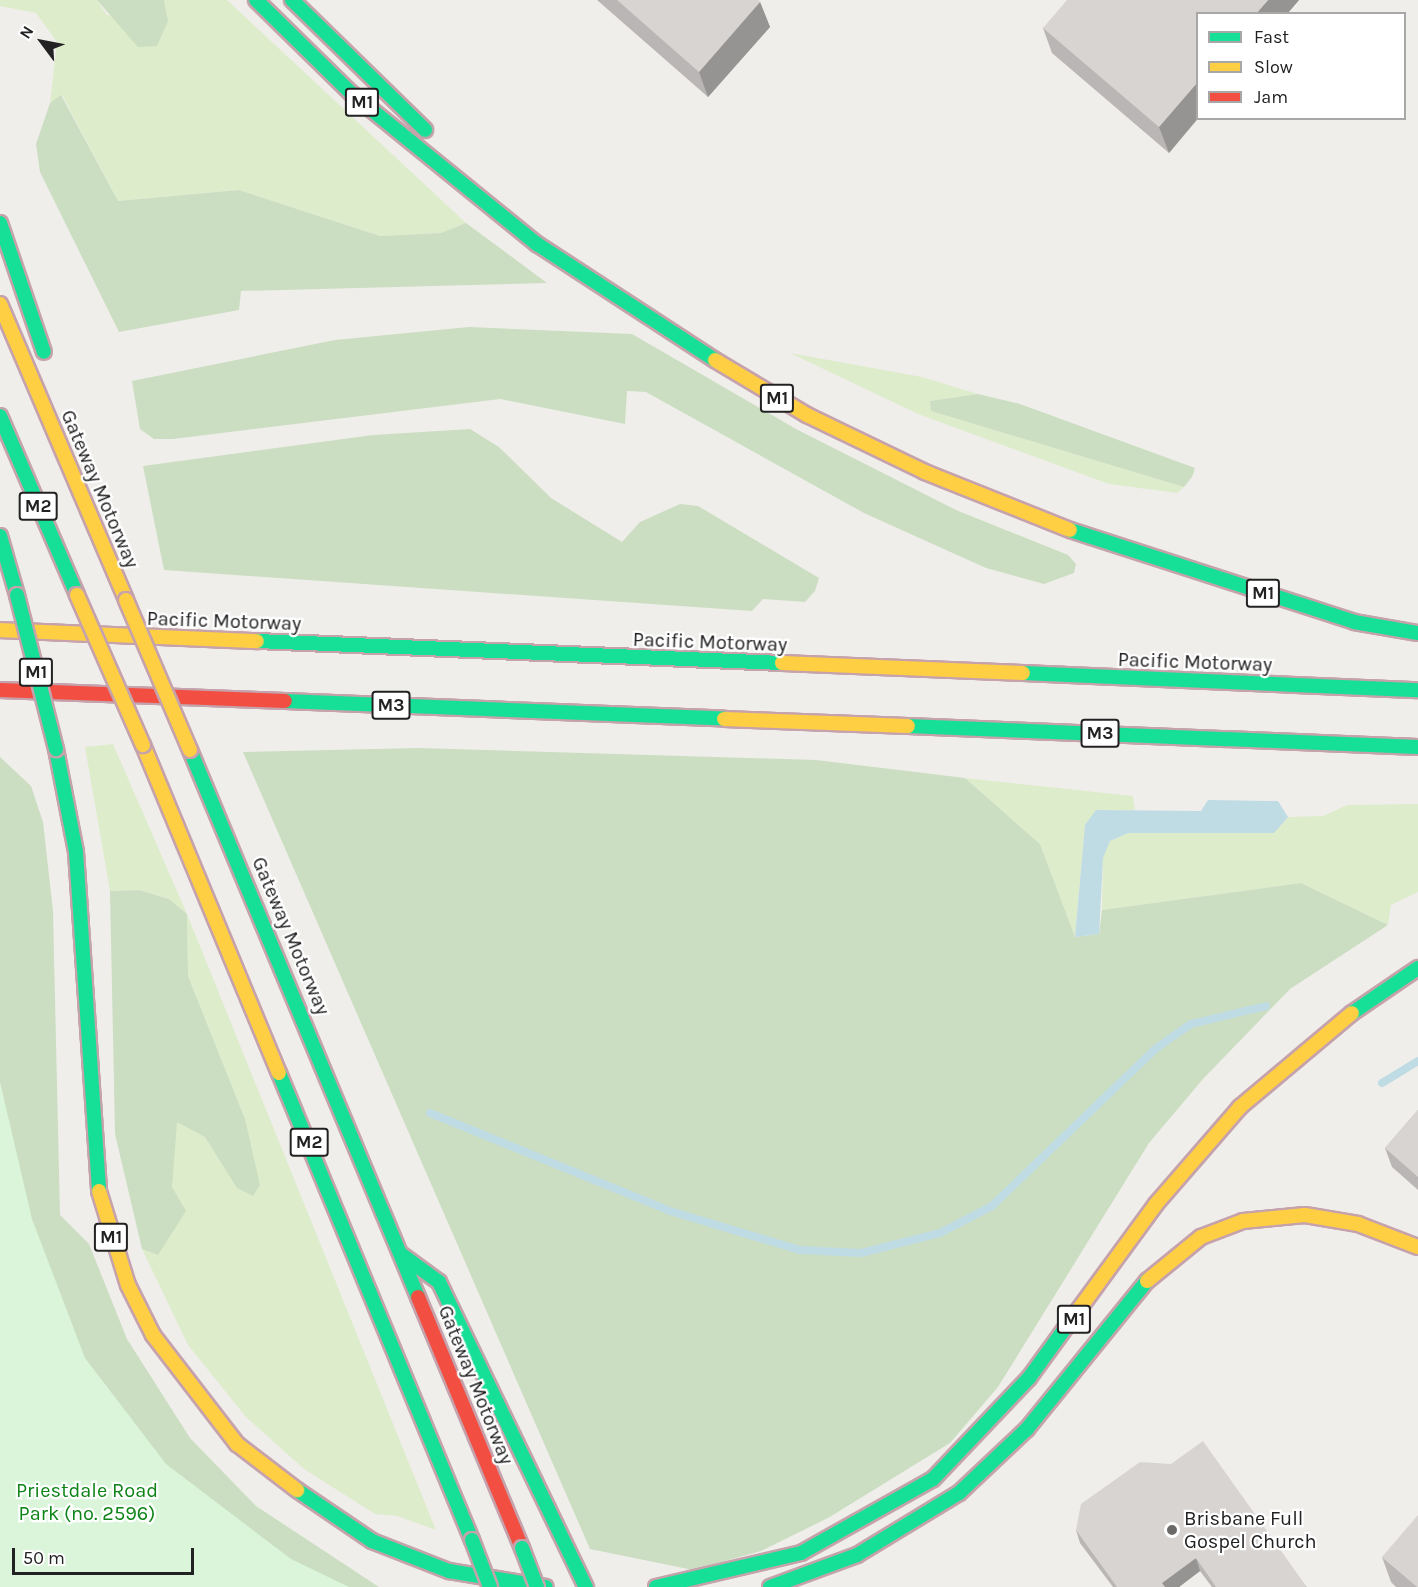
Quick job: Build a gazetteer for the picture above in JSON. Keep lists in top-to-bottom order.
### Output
{
  "streets": {
    "highway": [
      "M1",
      "Gateway Motorway",
      "M2",
      "Pacific Motorway",
      "M3"
    ]
  },
  "parks": ["Priestdale Road Park (no. 2596)"],
  "places": ["Brisbane Full Gospel Church"],
  "legend": ["Fast", "Slow", "Jam"],
  "scale_bar": "50 m",
  "north": "top left"
}
